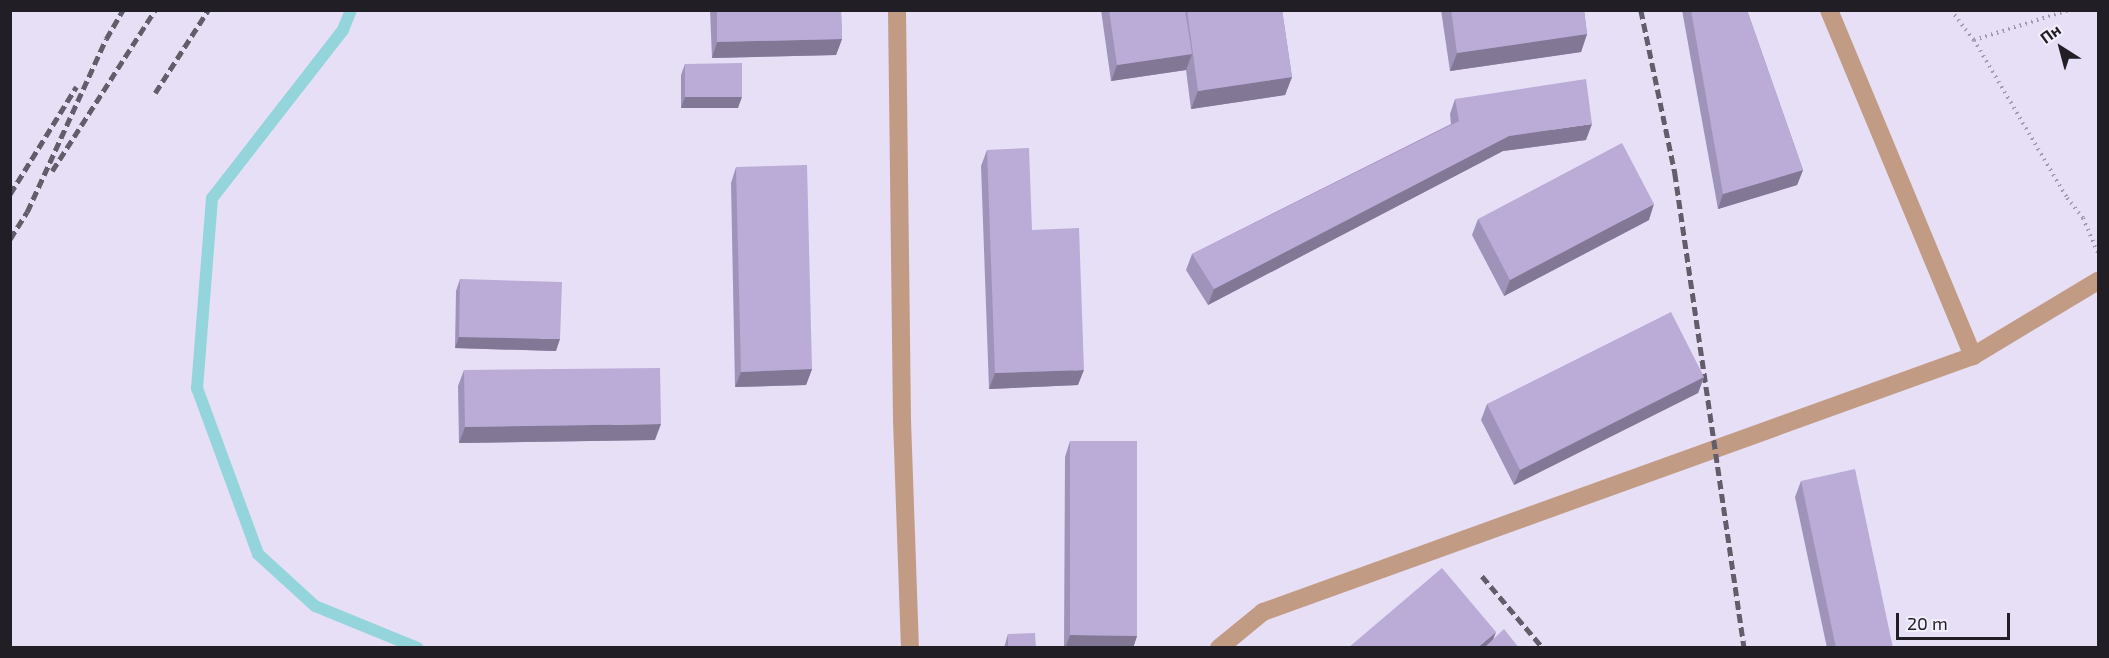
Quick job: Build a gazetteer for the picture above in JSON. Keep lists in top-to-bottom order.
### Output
{
  "scale_bar": "20 m",
  "north": "top left"
}
